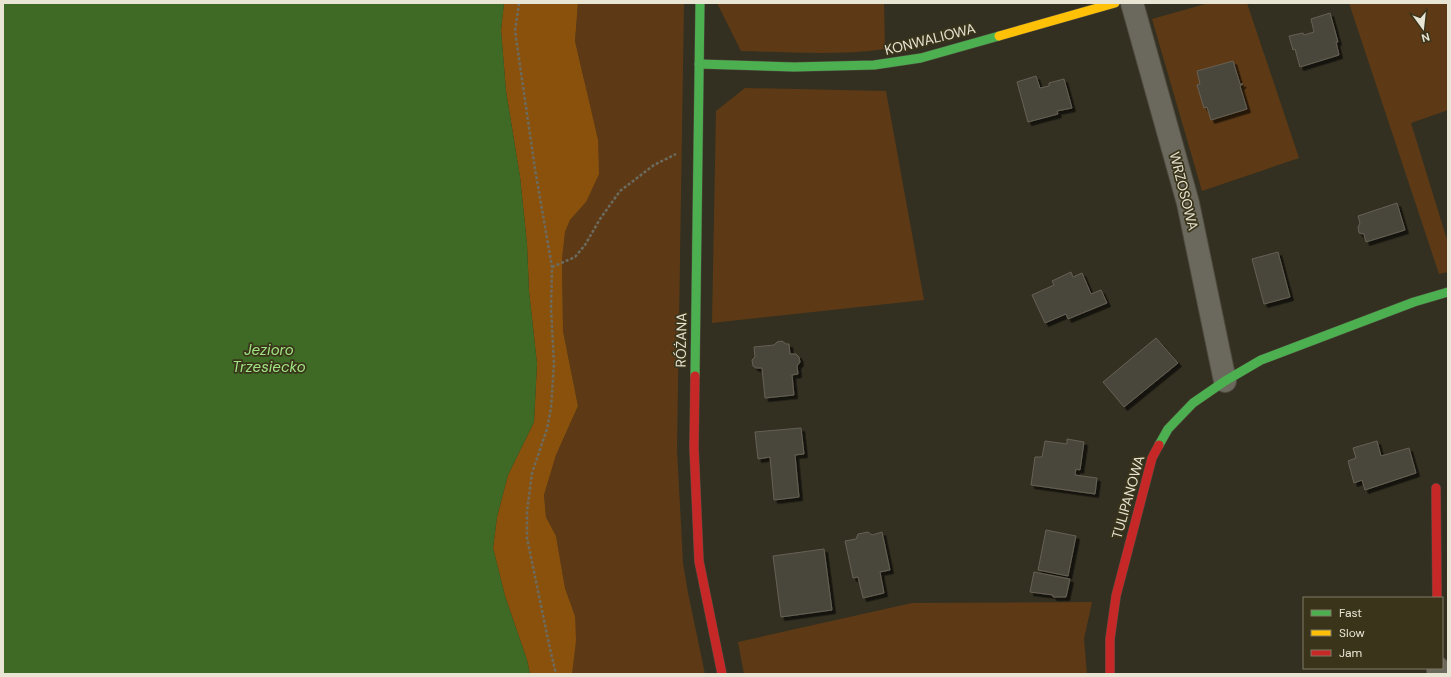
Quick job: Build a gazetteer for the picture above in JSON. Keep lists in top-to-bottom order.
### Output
{
  "streets": {
    "street": [
      "KONWALIOWA",
      "WRZOSOWA",
      "RÓŻANA",
      "TULIPANOWA"
    ]
  },
  "crossings": [
    ["KONWALIOWA", "RÓŻANA"],
    ["WRZOSOWA", "TULIPANOWA"]
  ],
  "water": ["Jezioro Trzesiecko"],
  "legend": ["Fast", "Slow", "Jam"],
  "north": "bottom"
}
